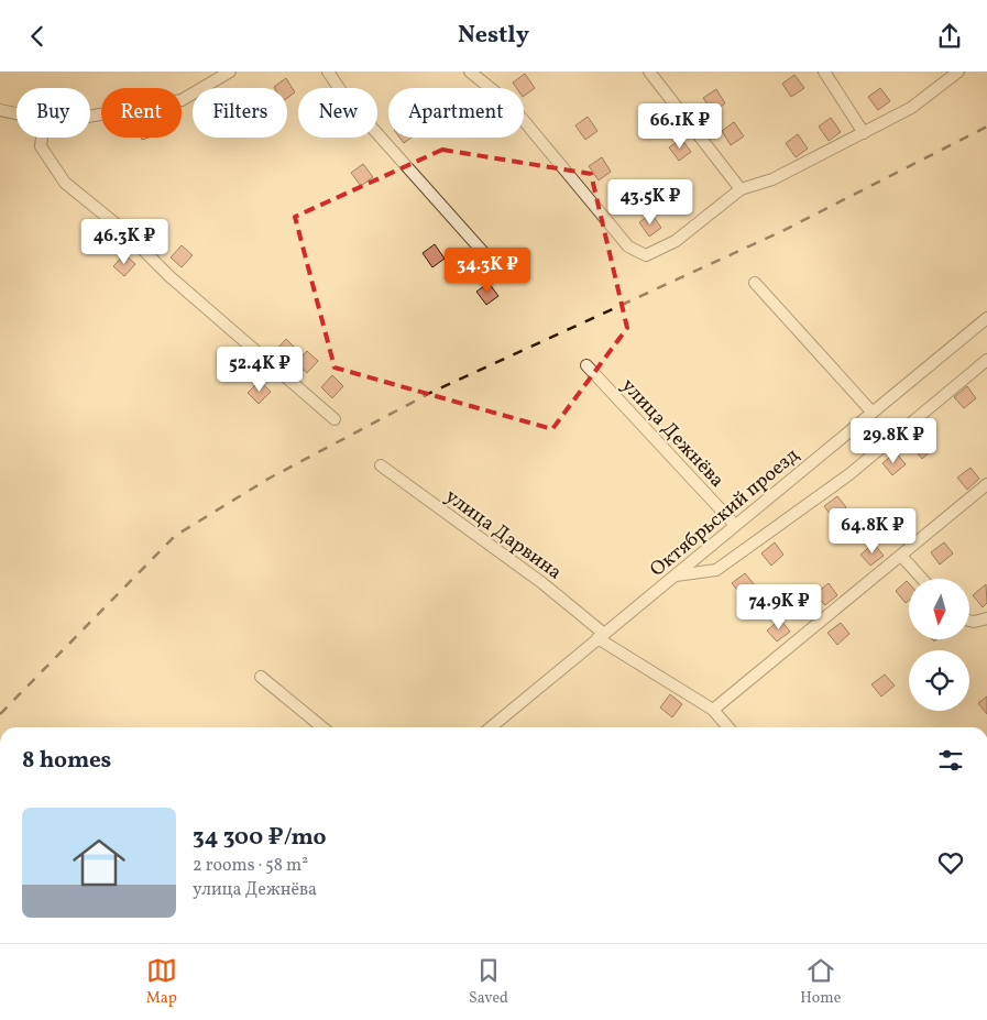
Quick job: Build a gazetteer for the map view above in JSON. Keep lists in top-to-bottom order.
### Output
{
  "streets": {
    "street": ["улица Дежнёва", "Октябрьский проезд", "улица Дарвина"]
  },
  "crossings": [
    ["улица Дежнёва", "Октябрьский проезд"],
    ["Октябрьский проезд", "улица Дарвина"]
  ],
  "north": "bottom",
  "page": {
    "header": "Nestly",
    "chip": [
      "Buy",
      "Rent",
      "Filters",
      "New",
      "Apartment"
    ],
    "price": [
      "66.1K ₽",
      "43.5K ₽",
      "46.3K ₽",
      "34.3K ₽",
      "52.4K ₽",
      "29.8K ₽",
      "64.8K ₽",
      "74.9K ₽"
    ],
    "heading": "8 homes",
    "list": [
      {
        "name": "34 300 ₽/mo",
        "note": "2 rooms · 58 m² · улица Дежнёва"
      }
    ],
    "tabs": ["Map", "Saved", "Home"]
  }
}
